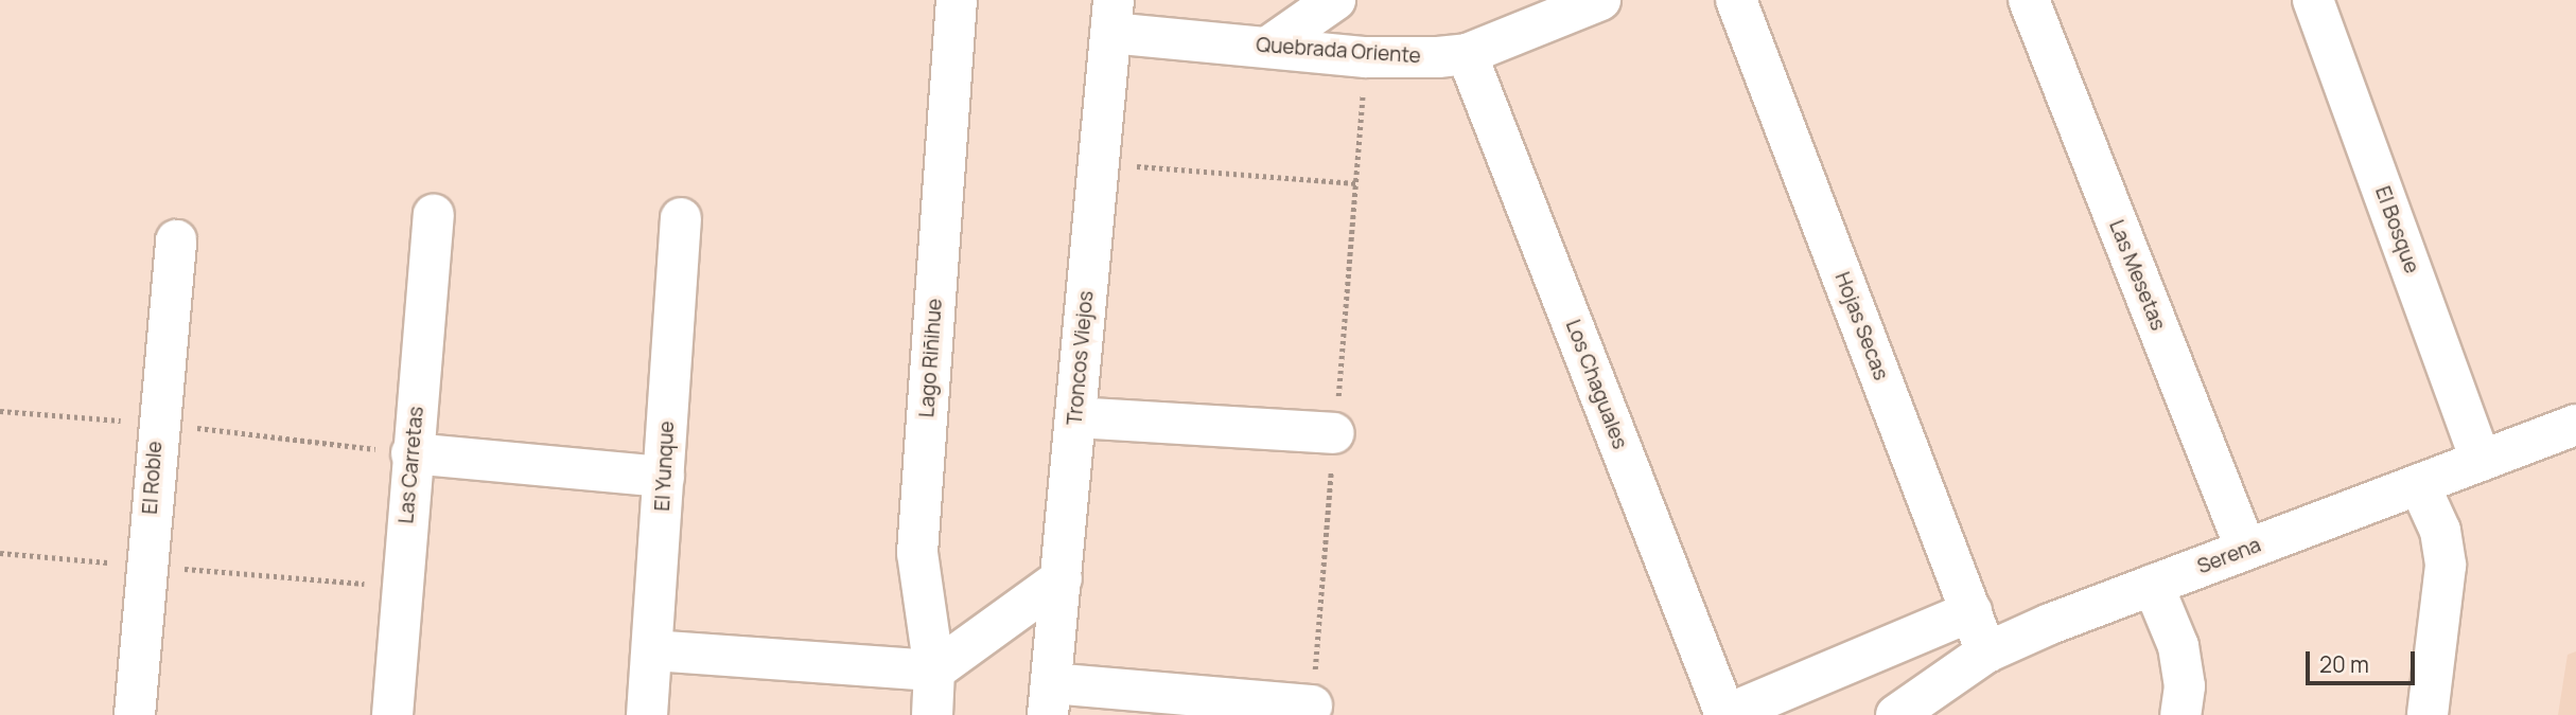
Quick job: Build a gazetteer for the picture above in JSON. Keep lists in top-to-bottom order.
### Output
{
  "streets": {
    "street": [
      "Quebrada Oriente",
      "El Bosque",
      "Las Mesetas",
      "Hojas Secas",
      "Lago Riñihue",
      "Troncos Viejos",
      "Los Chaguales",
      "Las Carretas",
      "El Yunque",
      "El Roble",
      "Serena"
    ]
  },
  "crossings": [
    ["Quebrada Oriente", "Troncos Viejos"],
    ["Quebrada Oriente", "Los Chaguales"],
    ["El Bosque", "Serena"],
    ["Las Mesetas", "Serena"],
    ["Hojas Secas", "Serena"]
  ],
  "scale_bar": "20 m"
}
